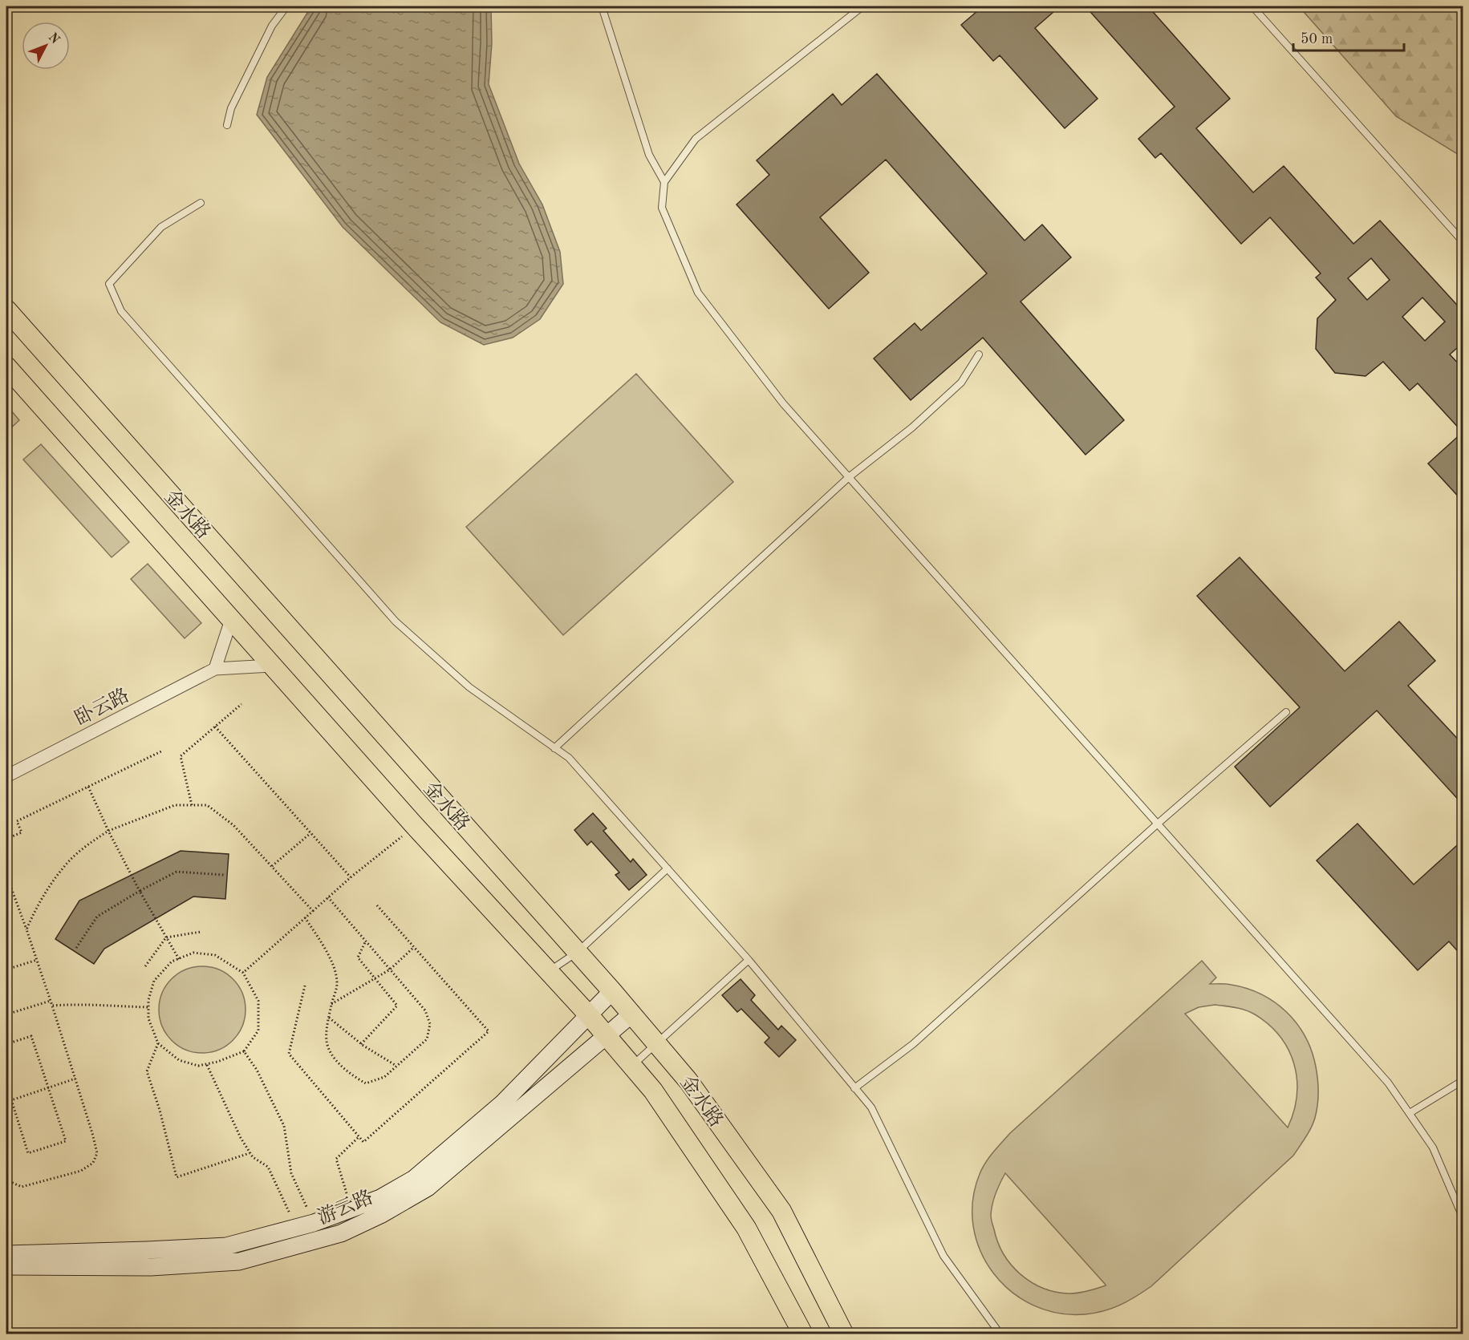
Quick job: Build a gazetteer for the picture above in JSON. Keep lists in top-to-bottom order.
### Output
{
  "streets": {
    "main road": ["金水路", "游云路"],
    "street": ["卧云路"]
  },
  "crossings": [
    ["金水路", "卧云路"],
    ["金水路", "游云路"]
  ],
  "scale_bar": "50 m",
  "north": "top right"
}
